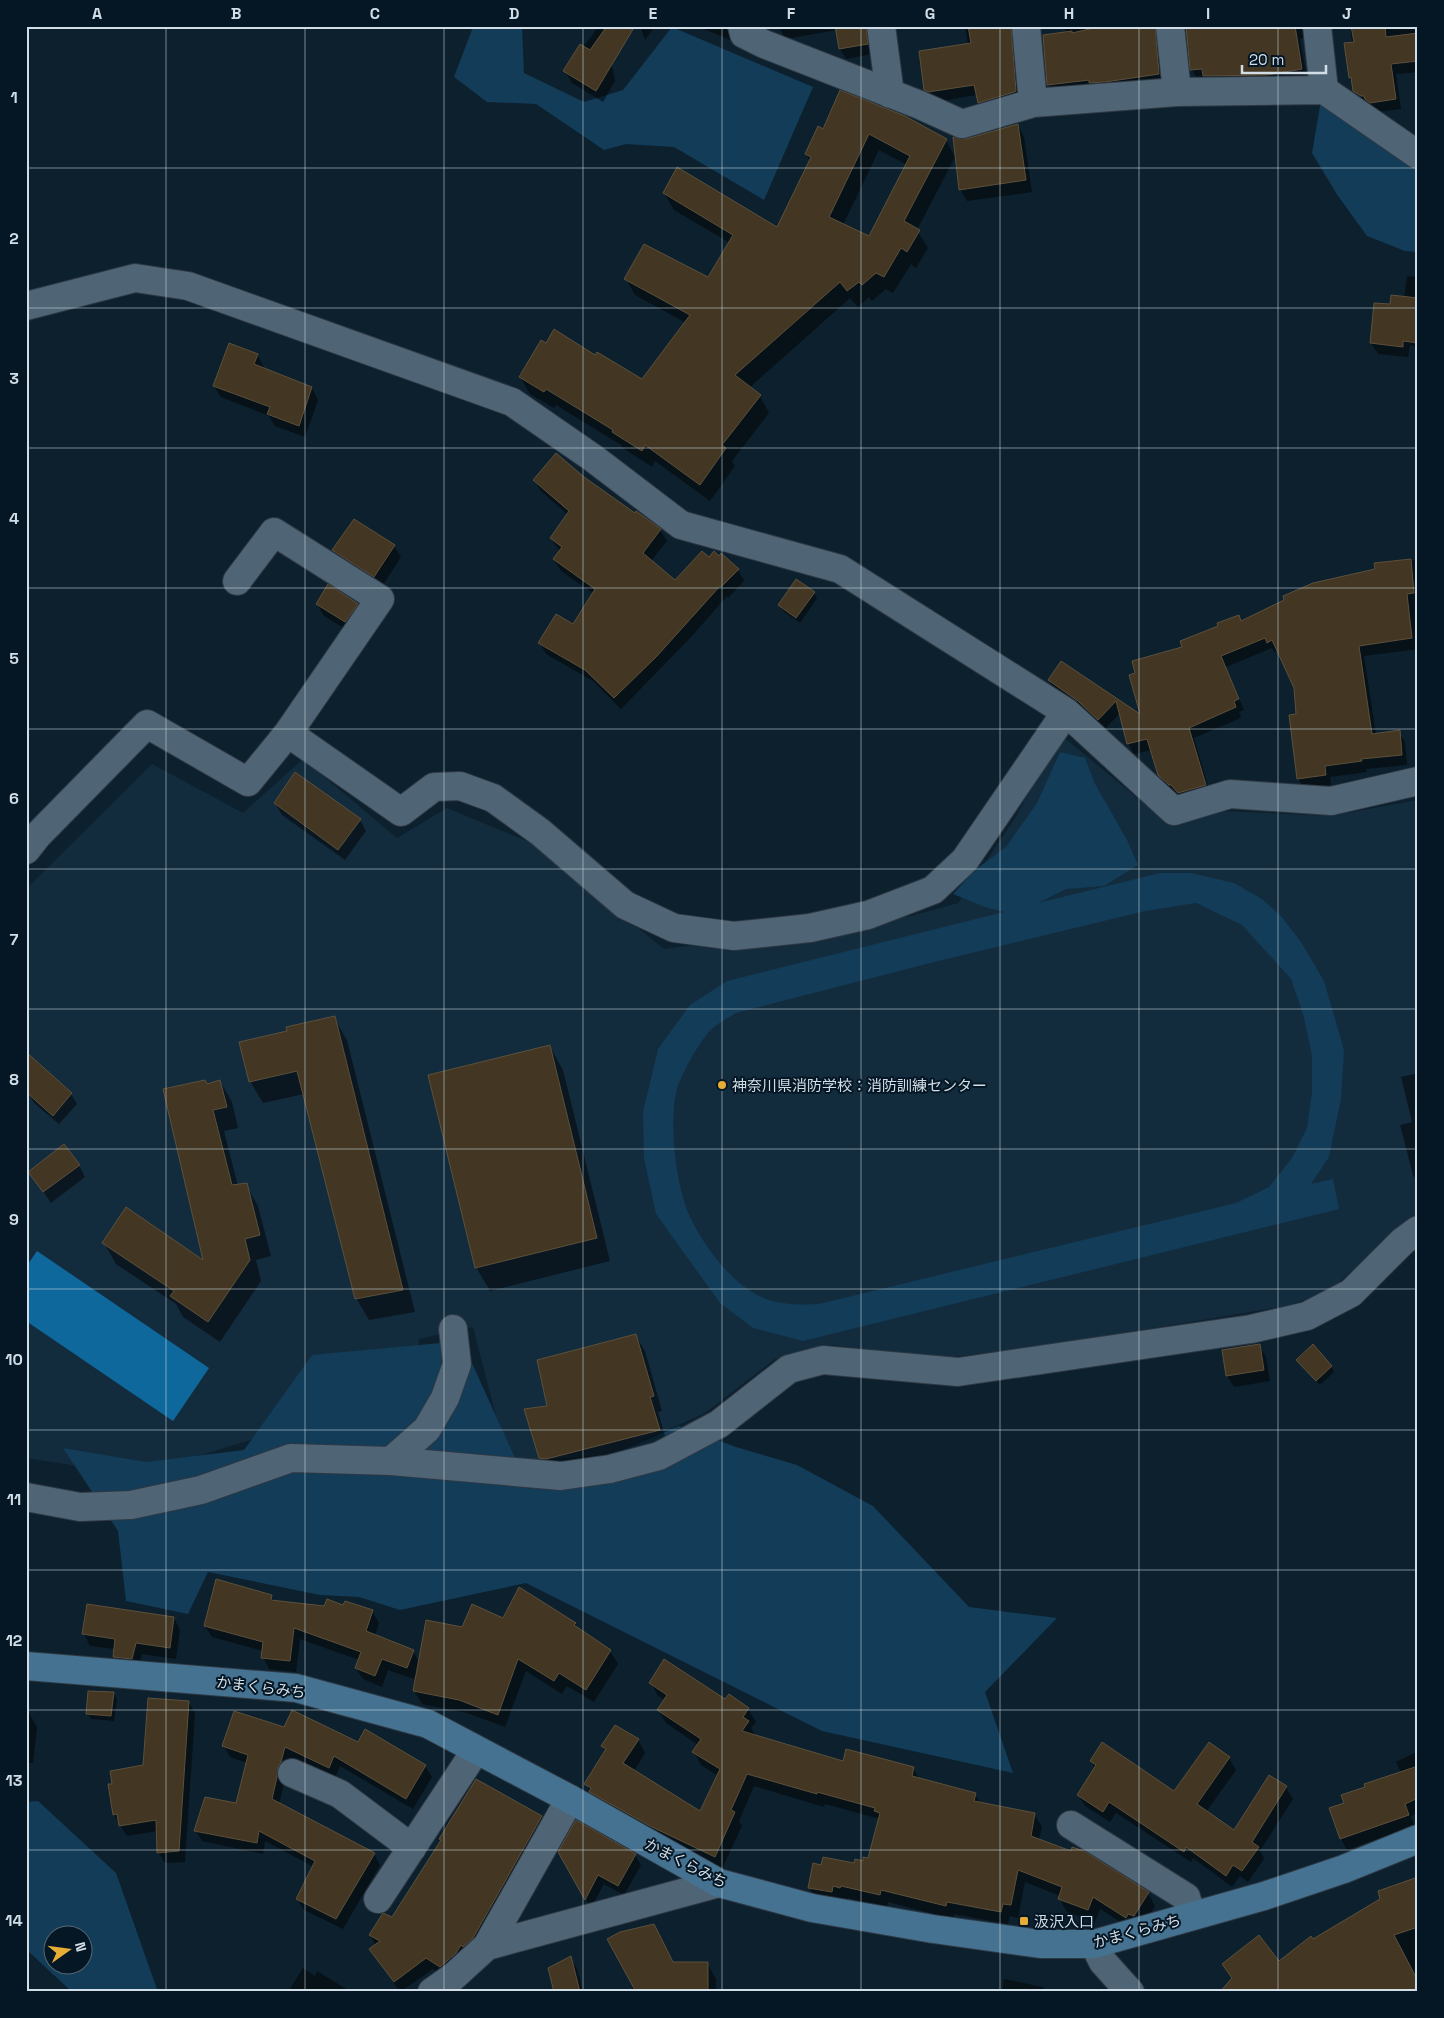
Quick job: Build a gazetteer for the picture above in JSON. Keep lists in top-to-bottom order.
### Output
{
  "streets": {
    "main road": ["かまくらみち"]
  },
  "places": {
    "other": ["神奈川県消防学校：消防訓練センター"],
    "transit": ["汲沢入口"]
  },
  "scale_bar": "20 m",
  "north": "right",
  "grid": {
    "columns": [
      "A",
      "B",
      "C",
      "D",
      "E",
      "F",
      "G",
      "H",
      "I",
      "J"
    ],
    "rows": [
      "1",
      "2",
      "3",
      "4",
      "5",
      "6",
      "7",
      "8",
      "9",
      "10",
      "11",
      "12",
      "13",
      "14"
    ]
  }
}
